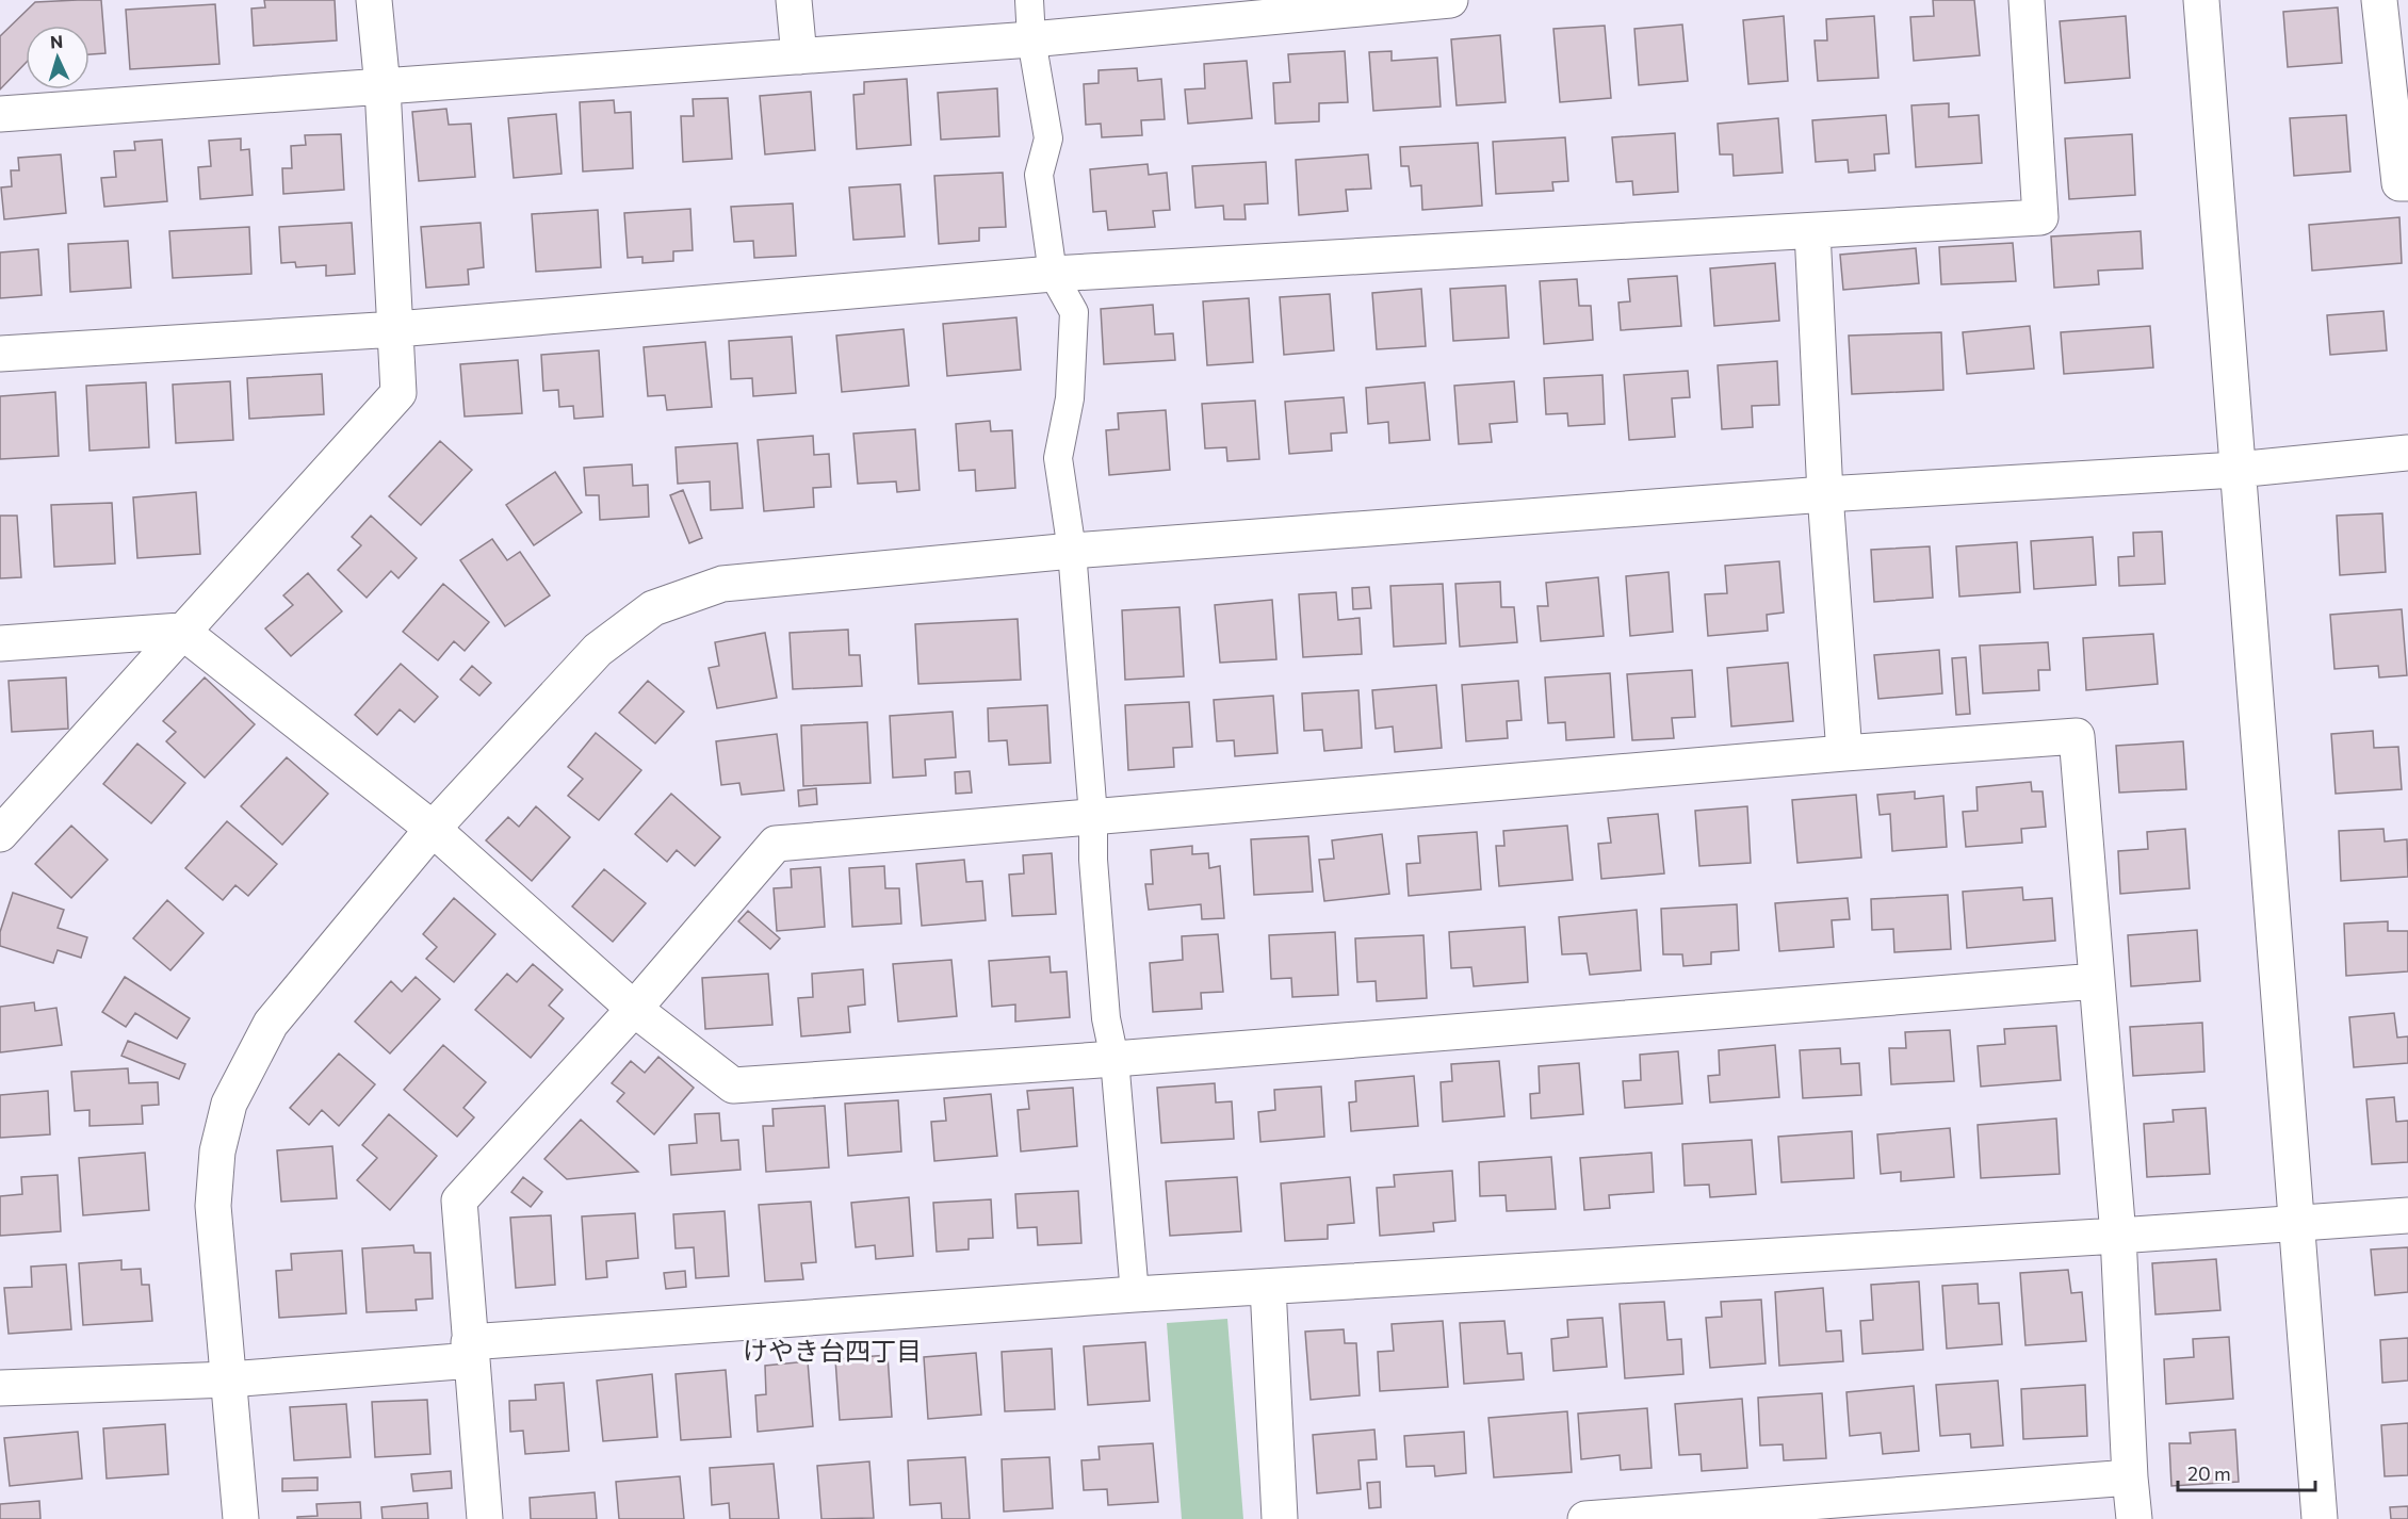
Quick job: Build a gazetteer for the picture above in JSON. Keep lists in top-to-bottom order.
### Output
{
  "districts": ["けやき台四丁目"],
  "scale_bar": "20 m",
  "north": "top"
}
